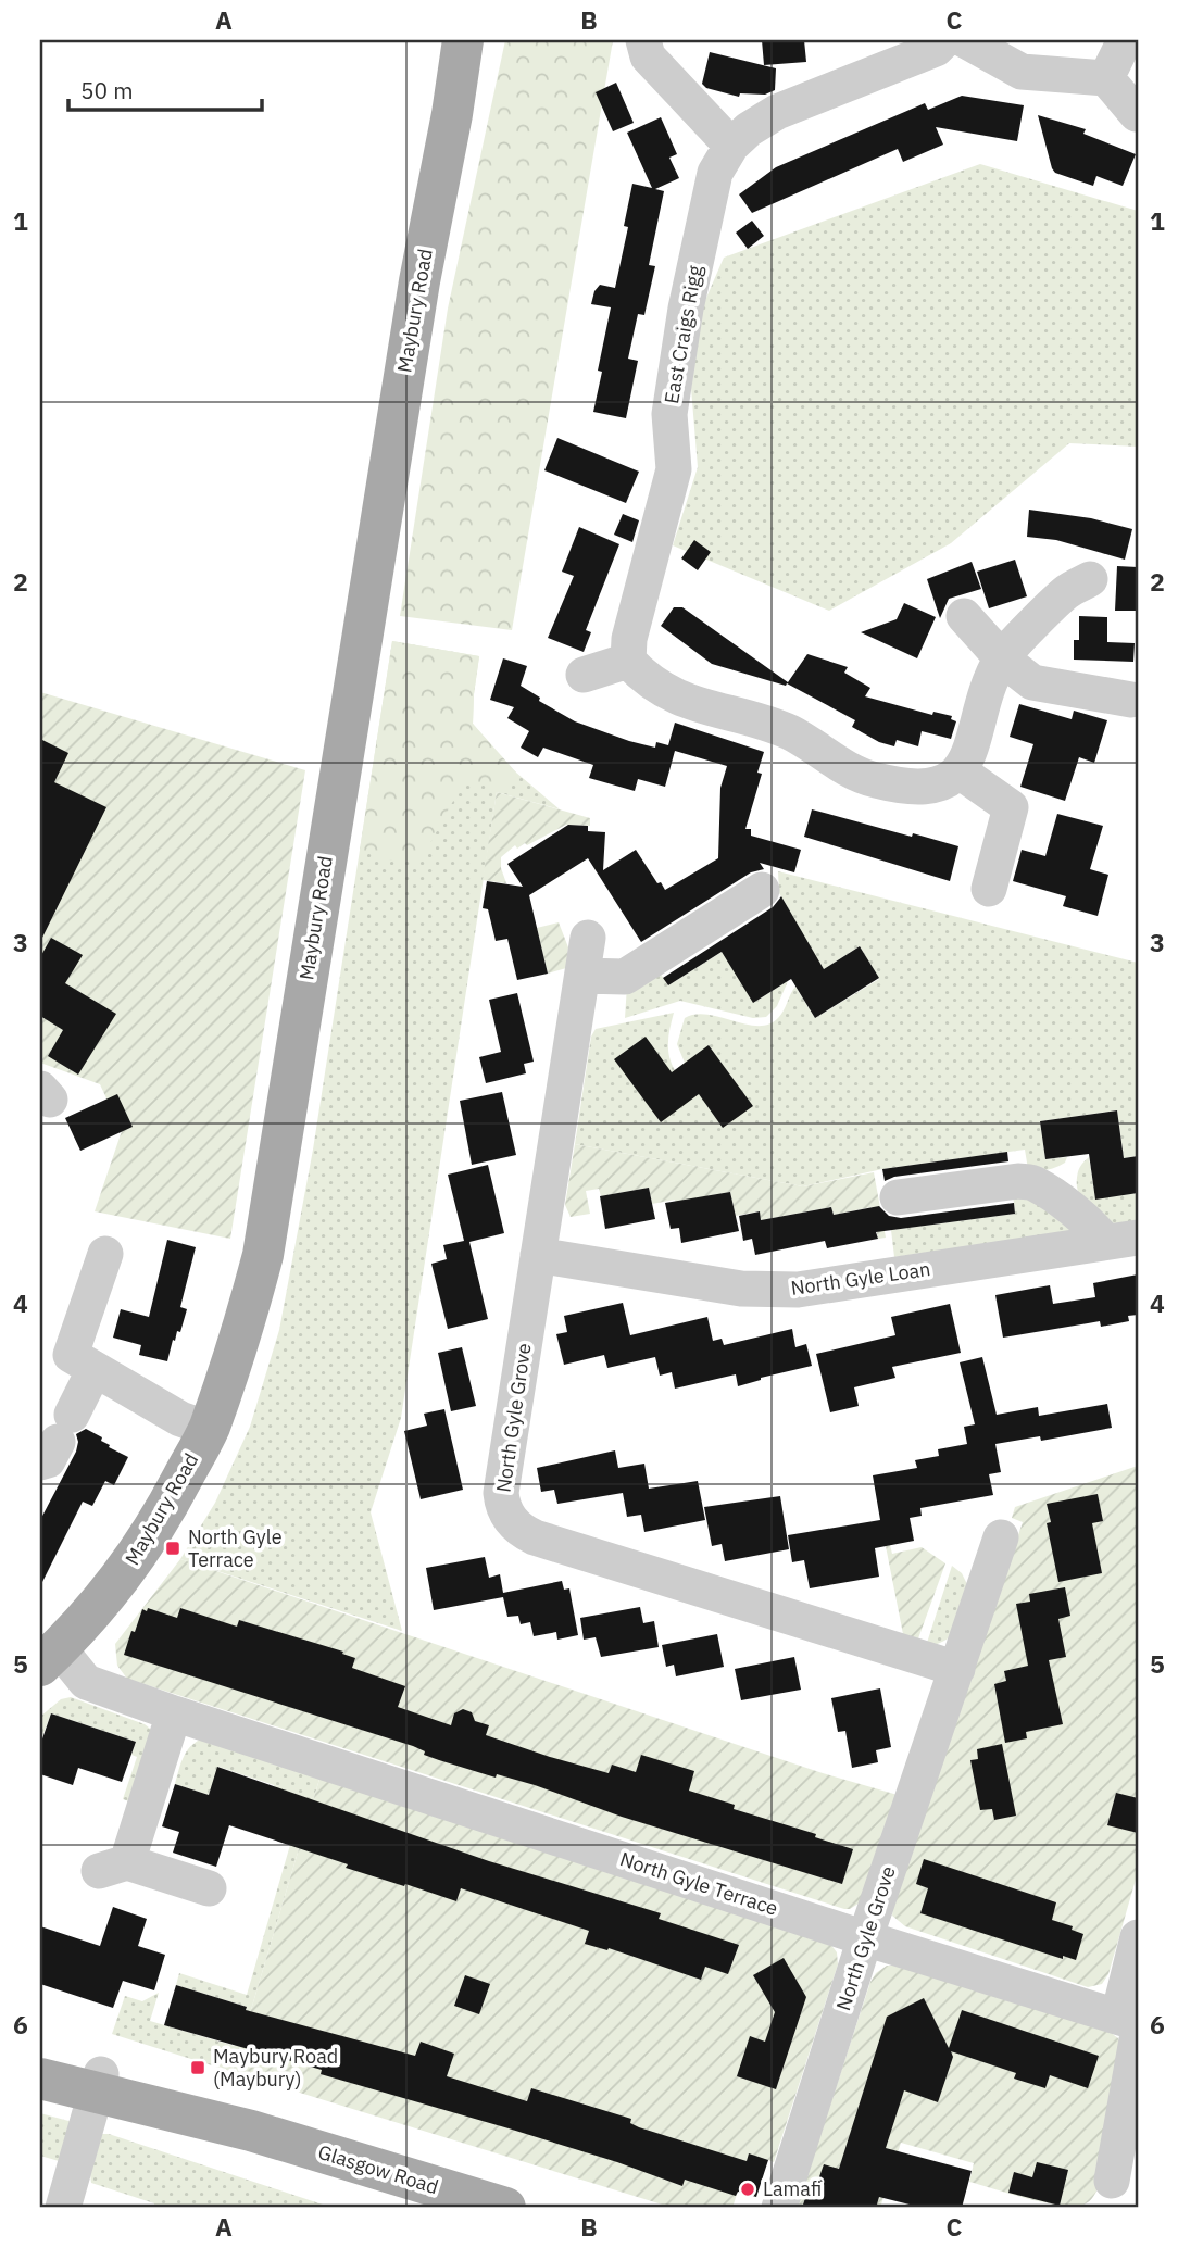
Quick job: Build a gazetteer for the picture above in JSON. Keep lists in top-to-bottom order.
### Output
{
  "streets": {
    "main road": ["Maybury Road", "Glasgow Road"],
    "street": [
      "East Craigs Rigg",
      "North Gyle Loan",
      "North Gyle Grove",
      "North Gyle Terrace"
    ]
  },
  "crossings": [
    ["Maybury Road", "North Gyle Terrace"],
    ["North Gyle Loan", "North Gyle Grove"],
    ["North Gyle Grove", "North Gyle Terrace"]
  ],
  "places": {
    "transit": ["North Gyle Terrace", "Maybury Road (Maybury)"],
    "other": ["Lamafi"]
  },
  "scale_bar": "50 m",
  "grid": {
    "columns": ["A", "B", "C"],
    "rows": [
      "1",
      "2",
      "3",
      "4",
      "5",
      "6"
    ]
  }
}
